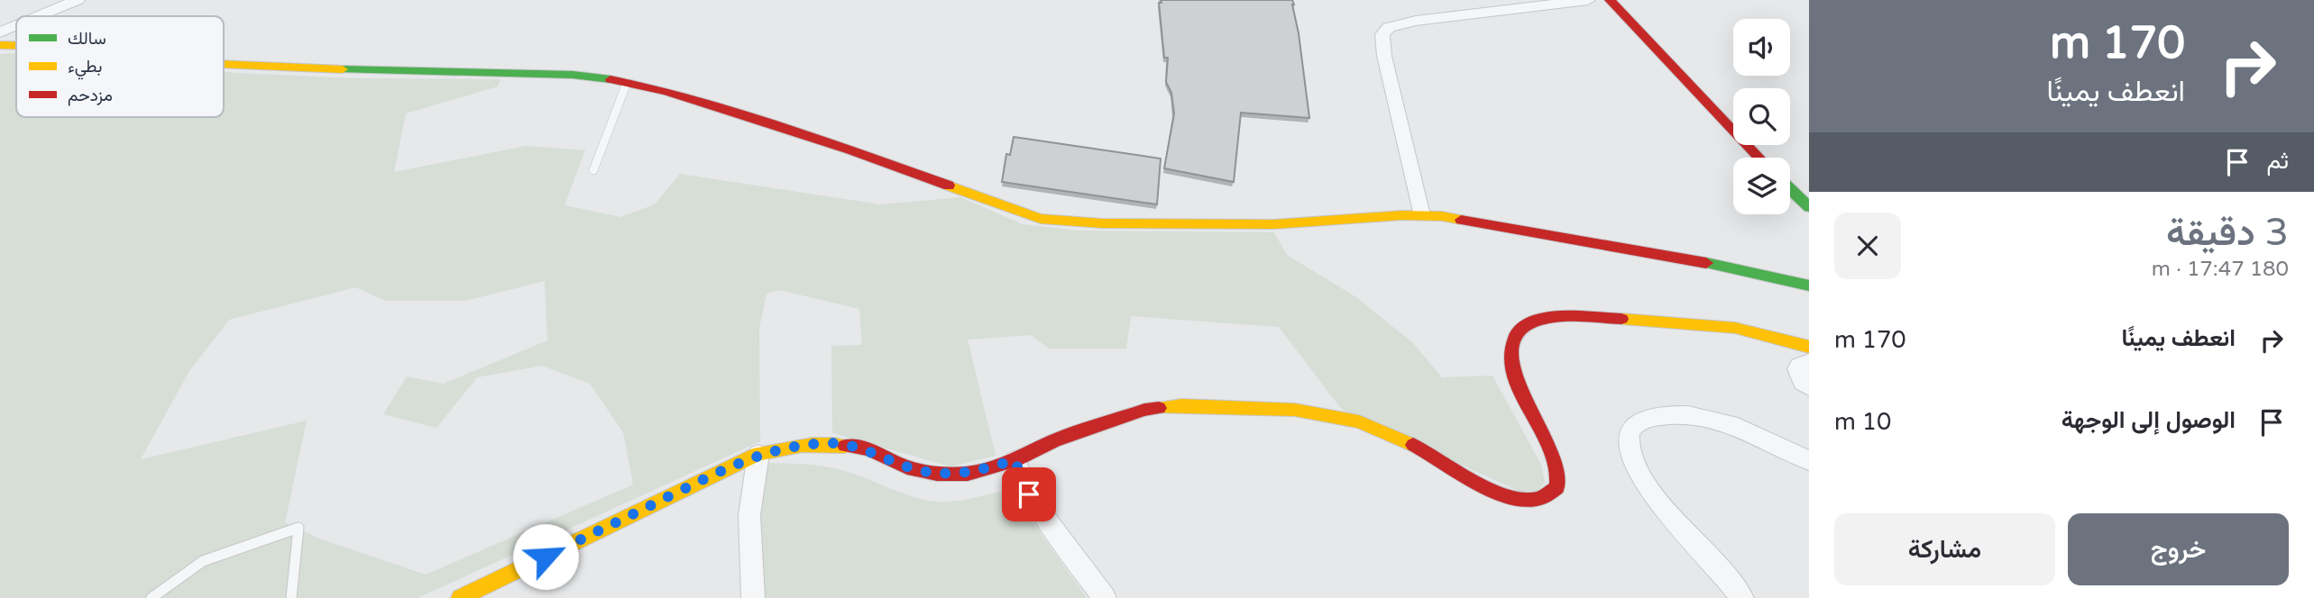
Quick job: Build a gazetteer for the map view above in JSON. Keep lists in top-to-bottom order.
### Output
{
  "legend": ["سالك", "بطيء", "مزدحم"],
  "page": {
    "turn": ["170 m", "انعطف يمينًا"],
    "then": "ثم",
    "heading": ["3 دقيقة", "180 m · 17:47"],
    "list": [
      {
        "name": "انعطف يمينًا",
        "value": "170 m"
      },
      {
        "name": "الوصول إلى الوجهة",
        "value": "10 m"
      }
    ],
    "buttons": ["خروج", "مشاركة"]
  }
}
